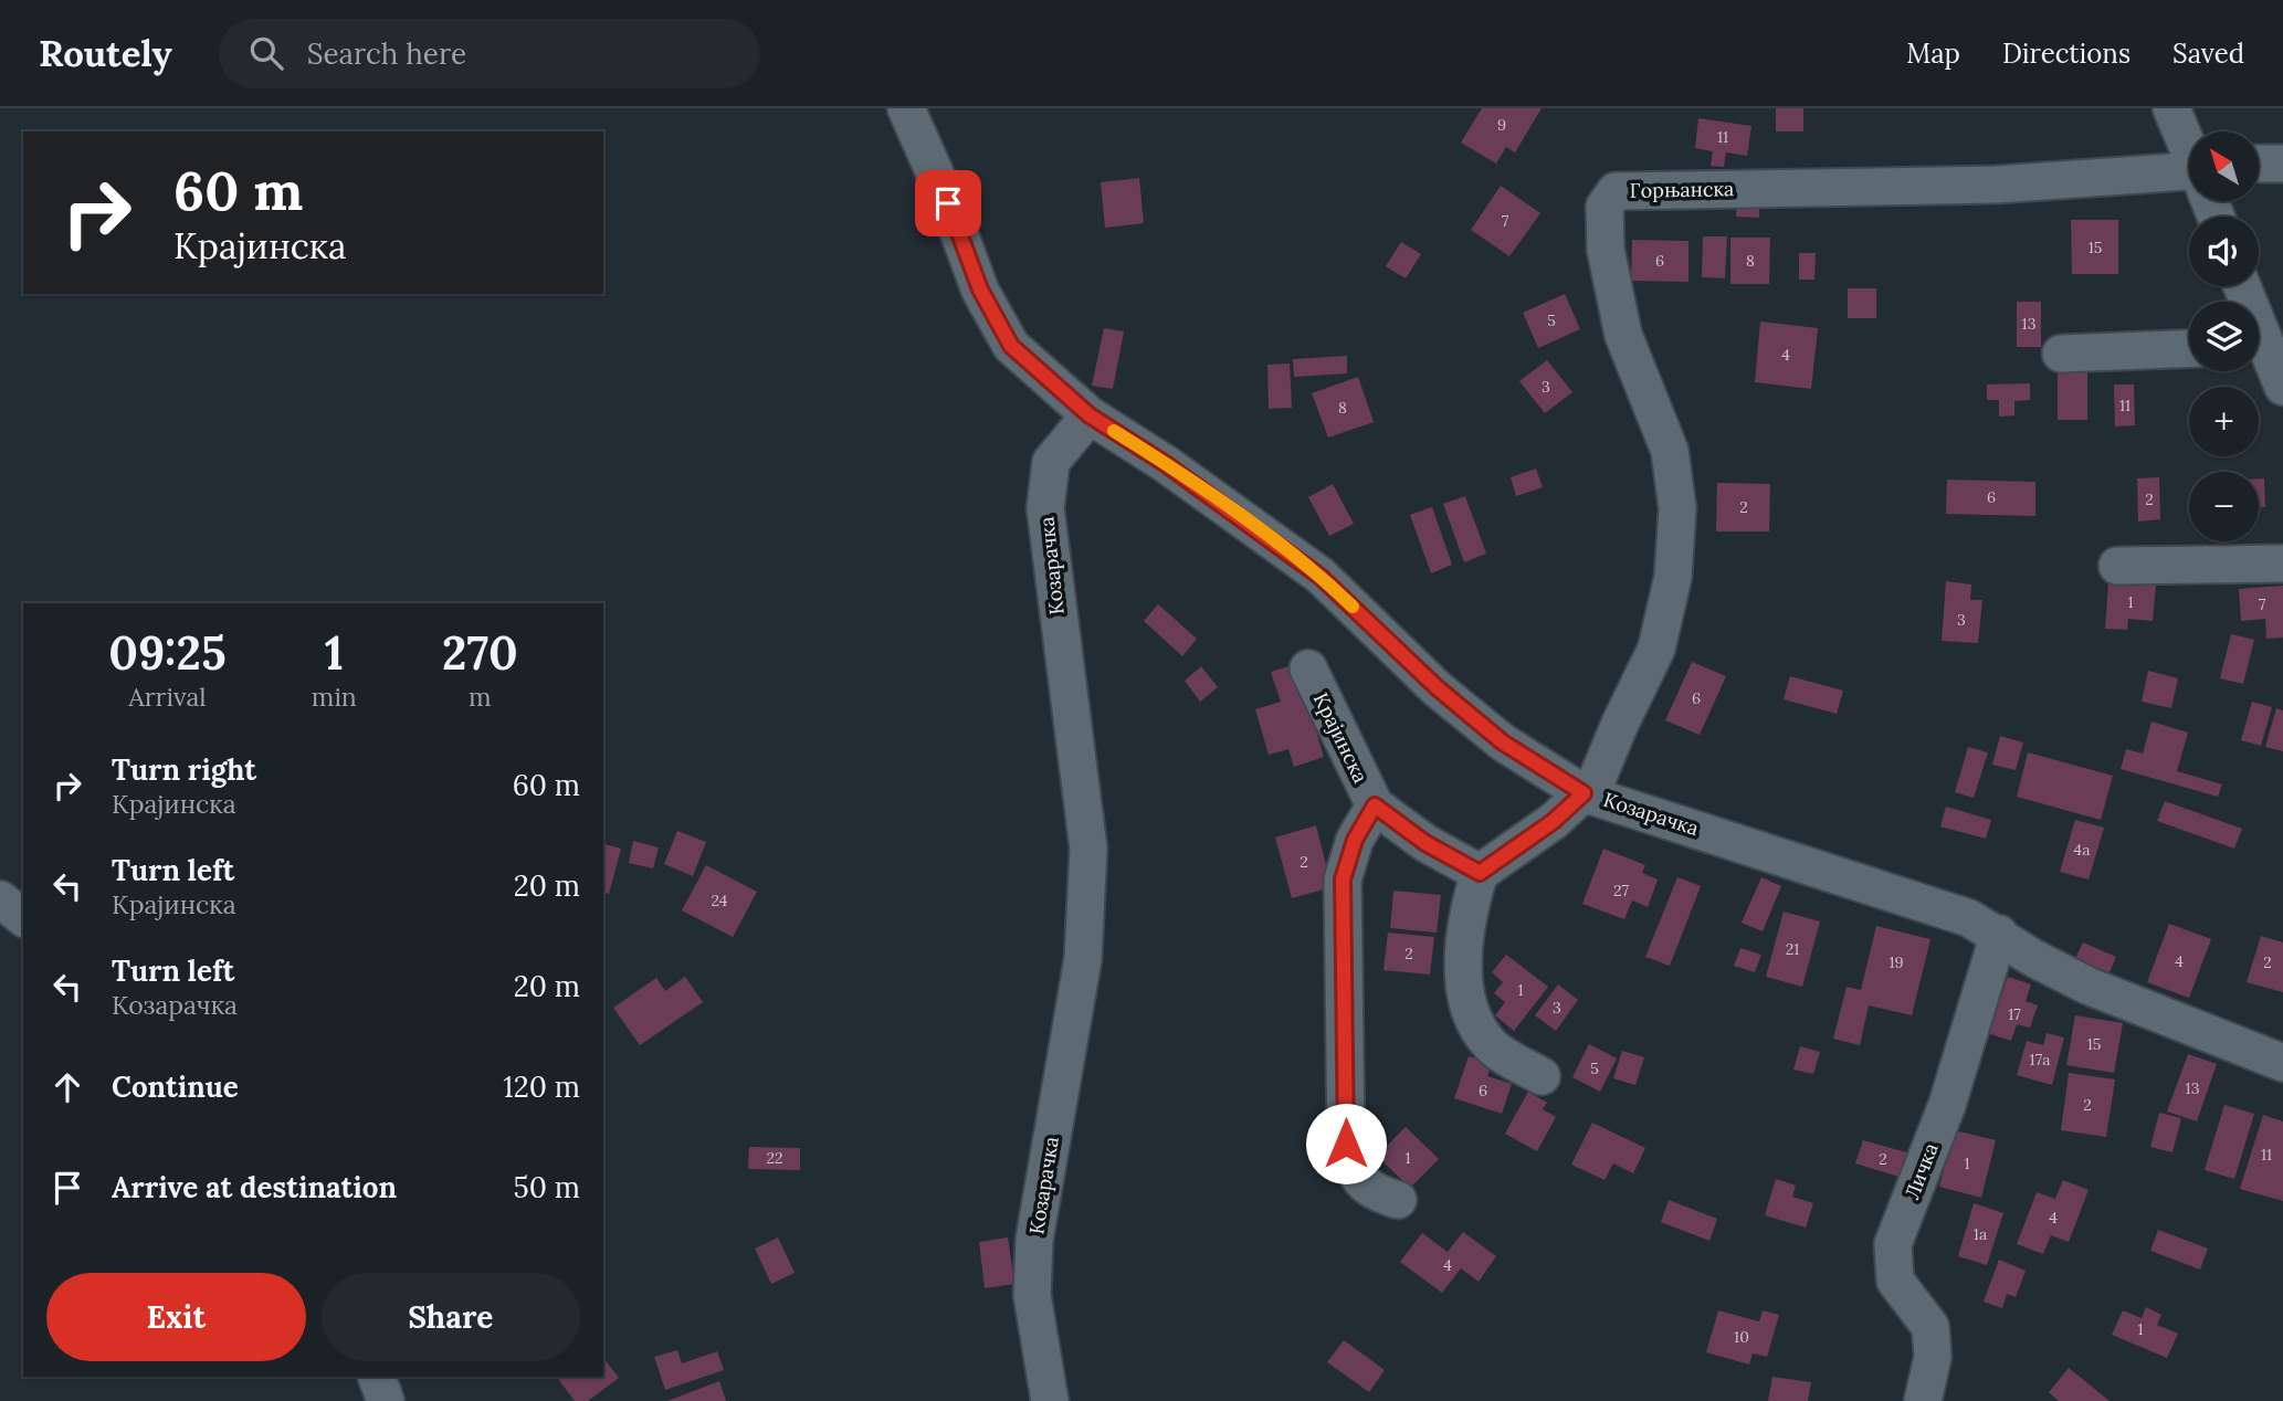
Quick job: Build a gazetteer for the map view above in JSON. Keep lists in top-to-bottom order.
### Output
{
  "streets": {
    "street": [
      "Горњанска",
      "Козарачка",
      "Крајинска",
      "Личка"
    ]
  },
  "crossings": [
    ["Горњанска", "Козарачка"],
    ["Козарачка", "Личка"]
  ],
  "house_numbers": [
    "9",
    "11",
    "7",
    "15",
    "6",
    "8",
    "5",
    "13",
    "4",
    "3",
    "11",
    "8",
    "6",
    "2",
    "2",
    "1",
    "7",
    "3",
    "6",
    "4a",
    "2",
    "27",
    "24",
    "21",
    "2",
    "4",
    "19",
    "2",
    "1",
    "3",
    "17",
    "15",
    "17a",
    "5",
    "13",
    "6",
    "2",
    "11",
    "22",
    "1",
    "2",
    "1",
    "4",
    "1a",
    "4",
    "1",
    "10"
  ],
  "north": "top left",
  "page": {
    "header": "Routely",
    "search": "Search here",
    "nav": ["Map", "Directions", "Saved"],
    "map_buttons": ["+", "−"],
    "turn": ["60 m", "Крајинска"],
    "eta": [
      "09:25",
      "Arrival",
      "1",
      "min",
      "270",
      "m"
    ],
    "list": [
      {
        "name": "Turn right",
        "note": "Крајинска",
        "value": "60 m"
      },
      {
        "name": "Turn left",
        "note": "Крајинска",
        "value": "20 m"
      },
      {
        "name": "Turn left",
        "note": "Козарачка",
        "value": "20 m"
      },
      {
        "name": "Continue",
        "value": "120 m"
      },
      {
        "name": "Arrive at destination",
        "value": "50 m"
      }
    ],
    "buttons": ["Exit", "Share"]
  }
}
